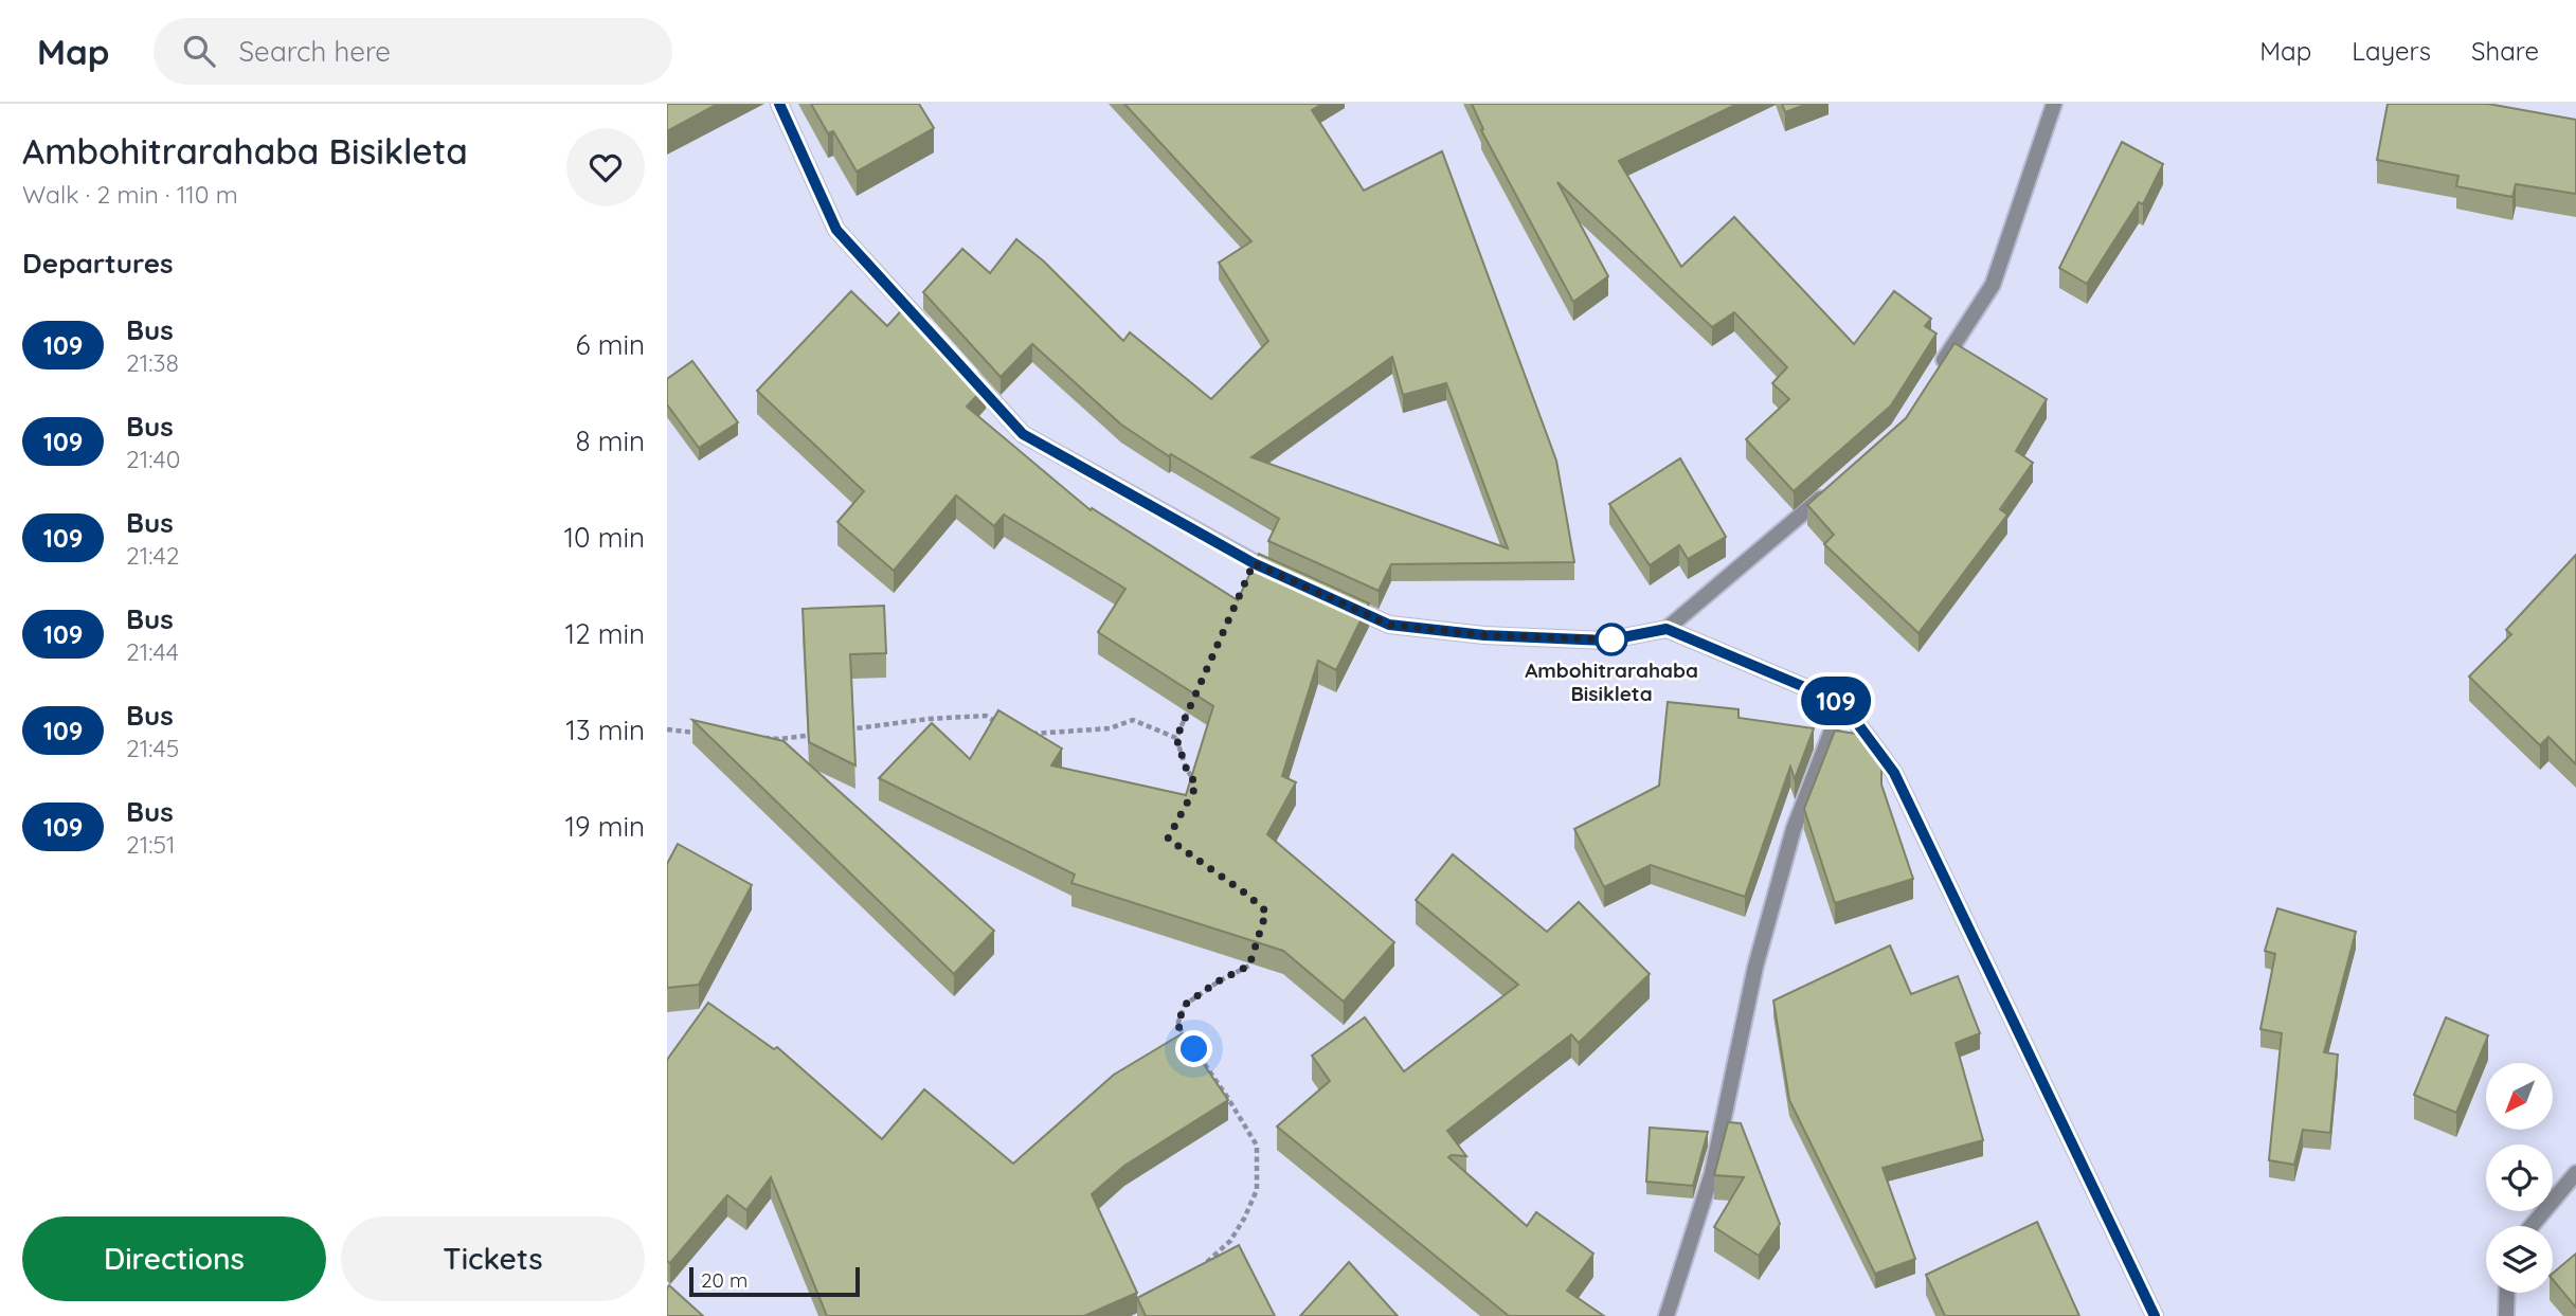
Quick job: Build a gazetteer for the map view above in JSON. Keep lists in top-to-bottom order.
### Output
{
  "places": ["Ambohitrarahaba Bisikleta"],
  "lines": ["bus line 109"],
  "scale_bar": "20 m",
  "north": "bottom left",
  "page": {
    "header": "Map",
    "search": "Search here",
    "nav": ["Map", "Layers", "Share"],
    "heading": [
      ["Ambohitrarahaba Bisikleta", "Walk · 2 min · 110 m"],
      "Departures"
    ],
    "on_map": "109",
    "list": [
      {
        "mark": "109",
        "name": "Bus",
        "note": "21:38",
        "value": "6 min"
      },
      {
        "mark": "109",
        "name": "Bus",
        "note": "21:40",
        "value": "8 min"
      },
      {
        "mark": "109",
        "name": "Bus",
        "note": "21:42",
        "value": "10 min"
      },
      {
        "mark": "109",
        "name": "Bus",
        "note": "21:44",
        "value": "12 min"
      },
      {
        "mark": "109",
        "name": "Bus",
        "note": "21:45",
        "value": "13 min"
      },
      {
        "mark": "109",
        "name": "Bus",
        "note": "21:51",
        "value": "19 min"
      }
    ],
    "buttons": ["Directions", "Tickets"],
    "scale": "20 m"
  }
}
